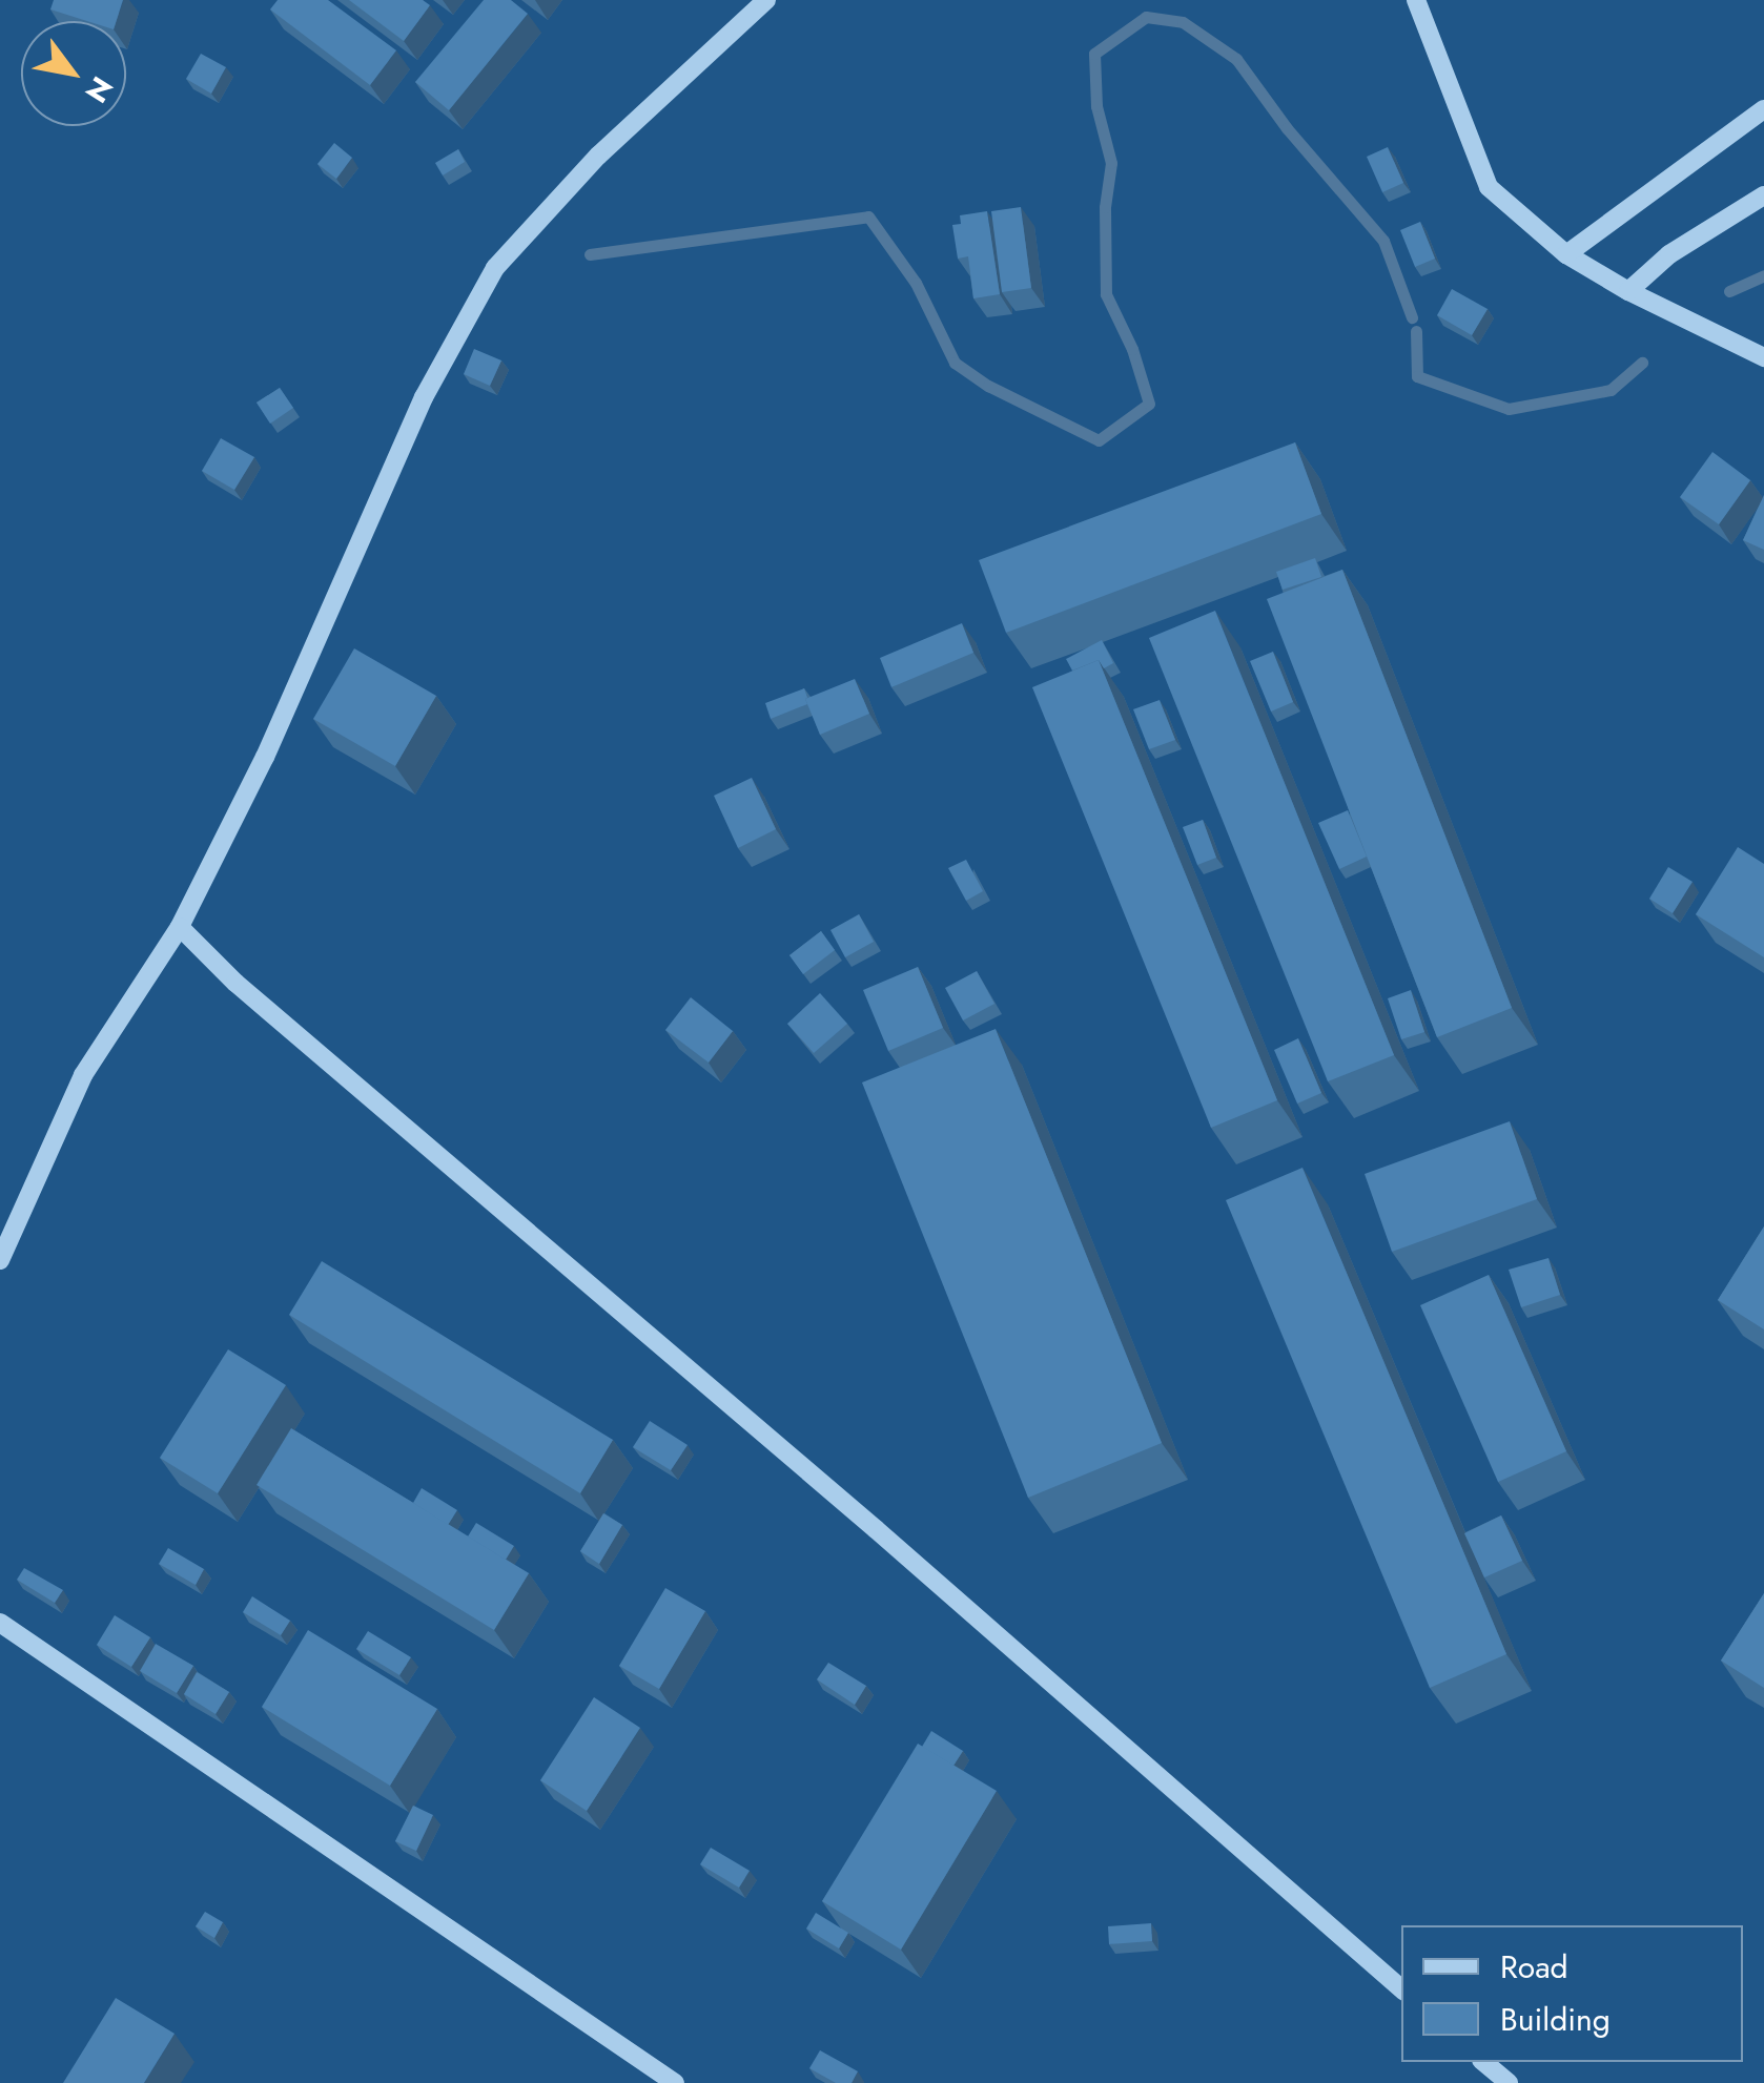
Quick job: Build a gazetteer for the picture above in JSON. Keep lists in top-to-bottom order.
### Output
{
  "legend": ["Road", "Building"],
  "north": "bottom right"
}
